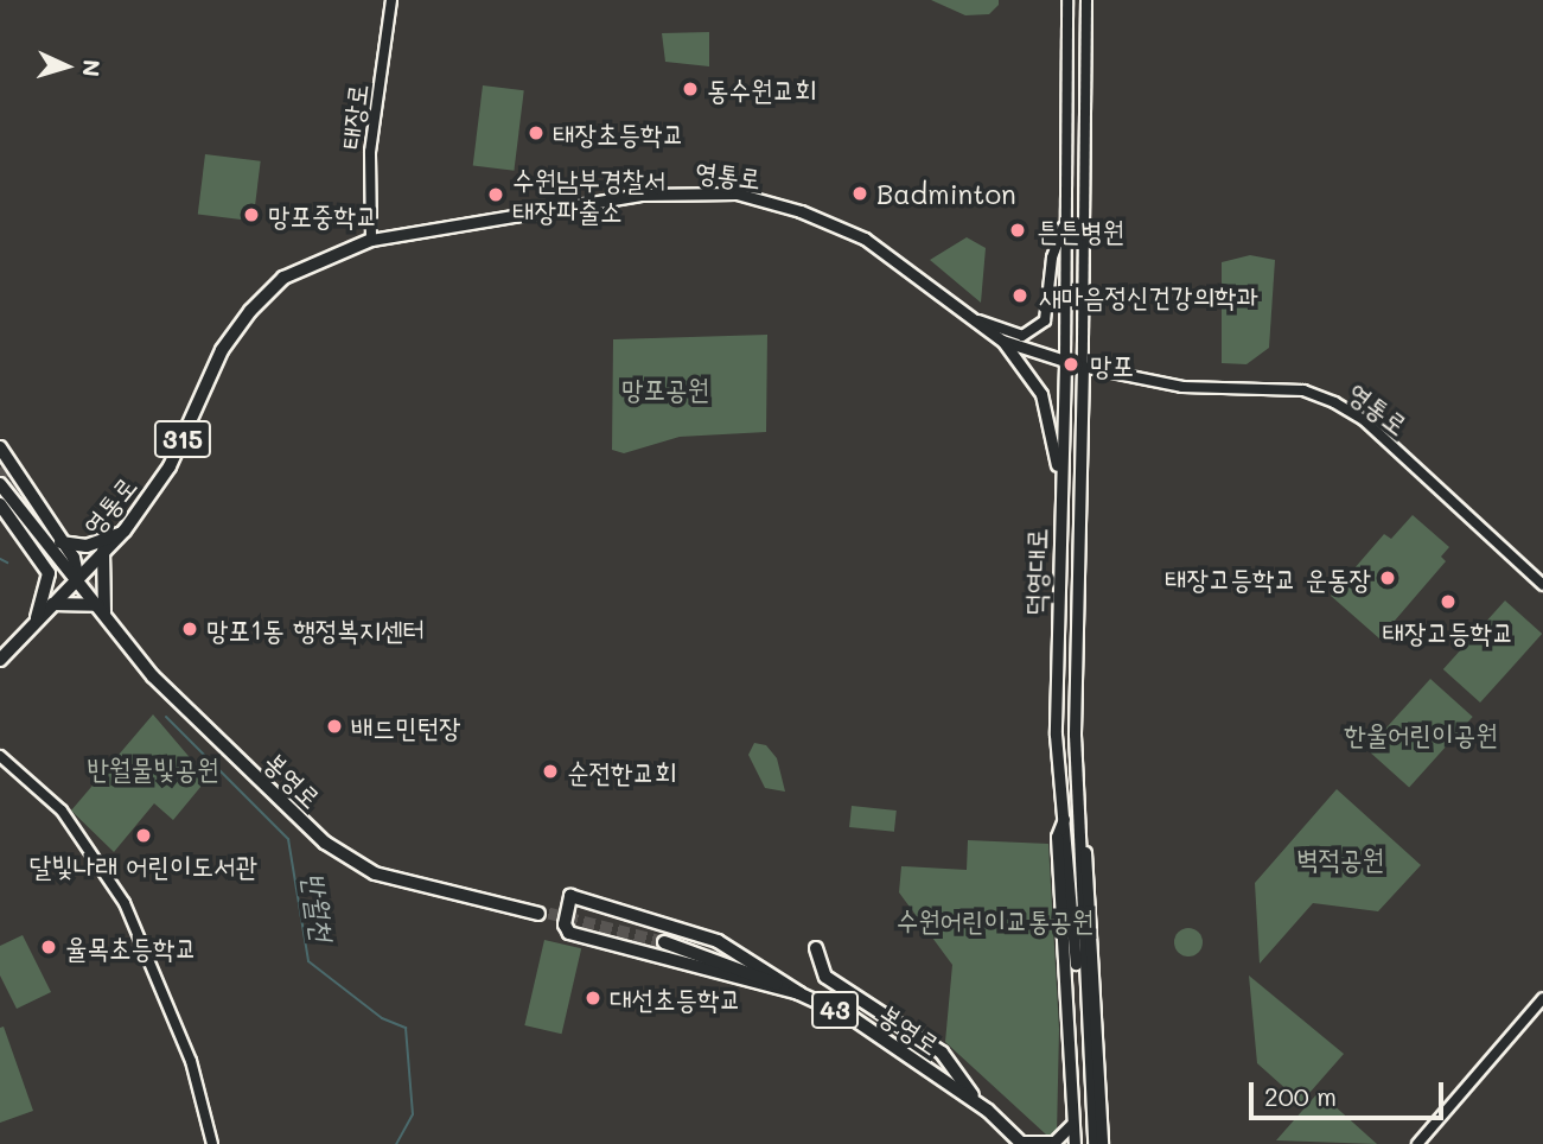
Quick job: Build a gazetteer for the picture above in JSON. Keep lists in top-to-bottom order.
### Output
{
  "streets": {
    "main road": [
      "영통로",
      "315",
      "덕영대로",
      "봉영로",
      "43"
    ],
    "street": ["태장로"]
  },
  "crossings": [
    ["태장로", "영통로"],
    ["영통로", "덕영대로"],
    ["영통로", "봉영로"]
  ],
  "water": ["반월천"],
  "parks": [
    "망포공원",
    "한울어린이공원",
    "반월물빛공원",
    "벽적공원",
    "수원어린이교통공원"
  ],
  "places": [
    "동수원교회",
    "태장초등학교",
    "Badminton",
    "수원남부경찰서 태장파출소",
    "망포중학교",
    "튼튼병원",
    "새마음정신건강의학과",
    "망포",
    "태장고등학교 운동장",
    "태장고등학교",
    "망포1동 행정복지센터",
    "배드민턴장",
    "순전한교회",
    "달빛나래 어린이도서관",
    "율목초등학교",
    "대선초등학교"
  ],
  "scale_bar": "200 m",
  "north": "right"
}
